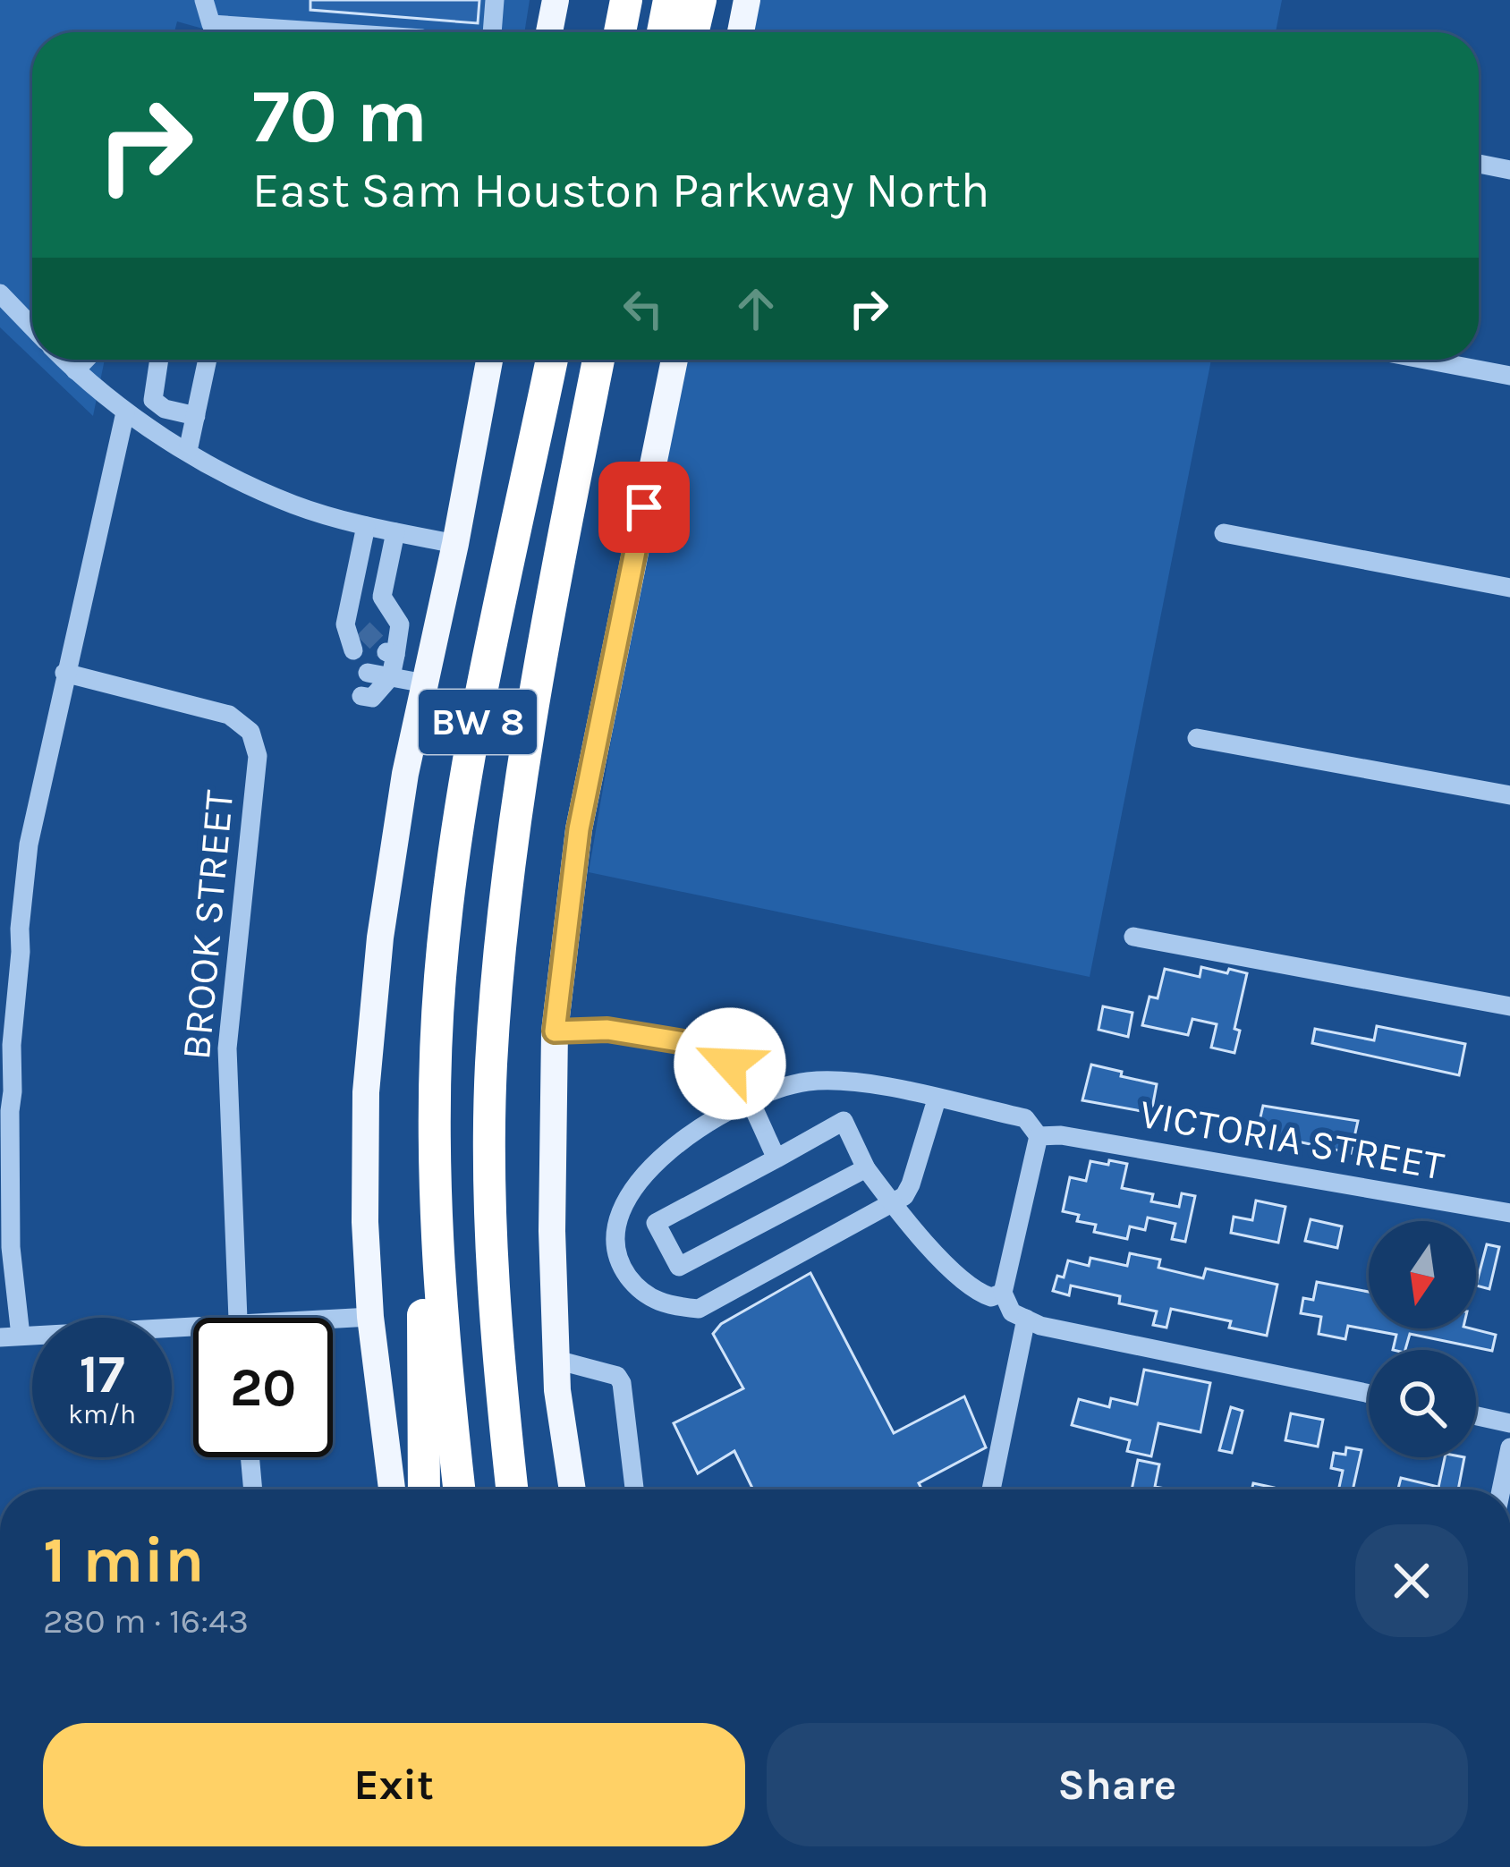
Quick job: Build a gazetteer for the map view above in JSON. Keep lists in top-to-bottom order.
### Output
{
  "streets": {
    "highway": ["BW 8"],
    "street": ["BROOK STREET", "VICTORIA STREET"]
  },
  "north": "bottom",
  "page": {
    "turn": ["70 m", "East Sam Houston Parkway North"],
    "speed": "17 km/h",
    "limit": "20",
    "heading": ["1 min", "280 m · 16:43"],
    "buttons": ["Exit", "Share"]
  }
}
